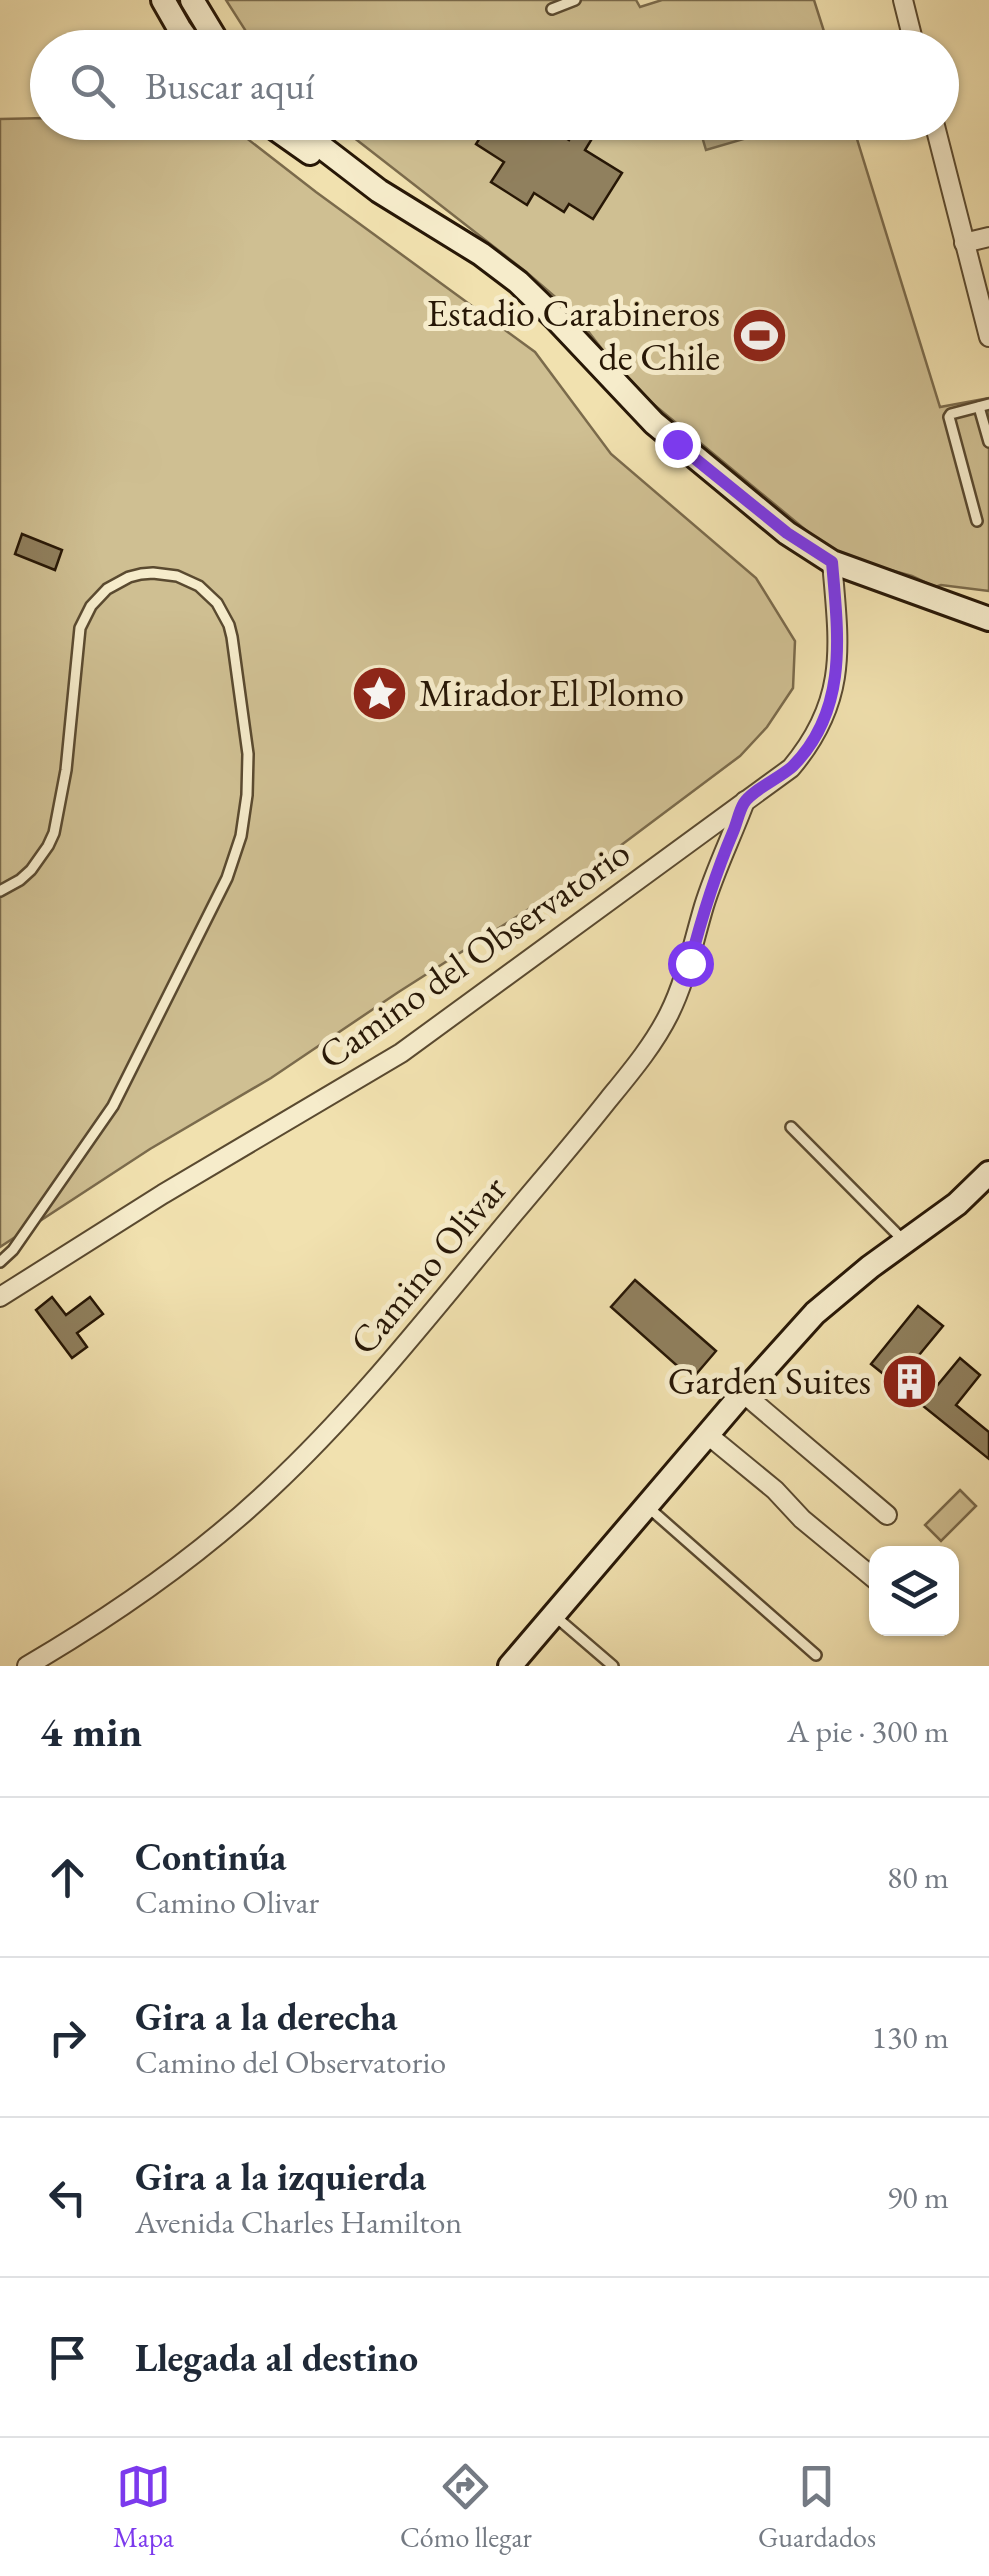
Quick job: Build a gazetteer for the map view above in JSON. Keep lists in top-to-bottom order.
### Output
{
  "streets": {
    "street": ["Camino del Observatorio", "Camino Olivar"]
  },
  "crossings": [
    ["Camino del Observatorio", "Camino Olivar"]
  ],
  "places": {
    "sports": ["Estadio Carabineros de Chile"],
    "place": ["Mirador El Plomo"],
    "building": ["Garden Suites"]
  },
  "page": {
    "search": "Buscar aquí",
    "heading": ["4 min", "A pie · 300 m"],
    "list": [
      ["Continúa", "Camino Olivar", "80 m"],
      ["Gira a la derecha", "Camino del Observatorio", "130 m"],
      ["Gira a la izquierda", "Avenida Charles Hamilton", "90 m"],
      "Llegada al destino"
    ],
    "nav": ["Mapa", "Cómo llegar", "Guardados"]
  }
}
